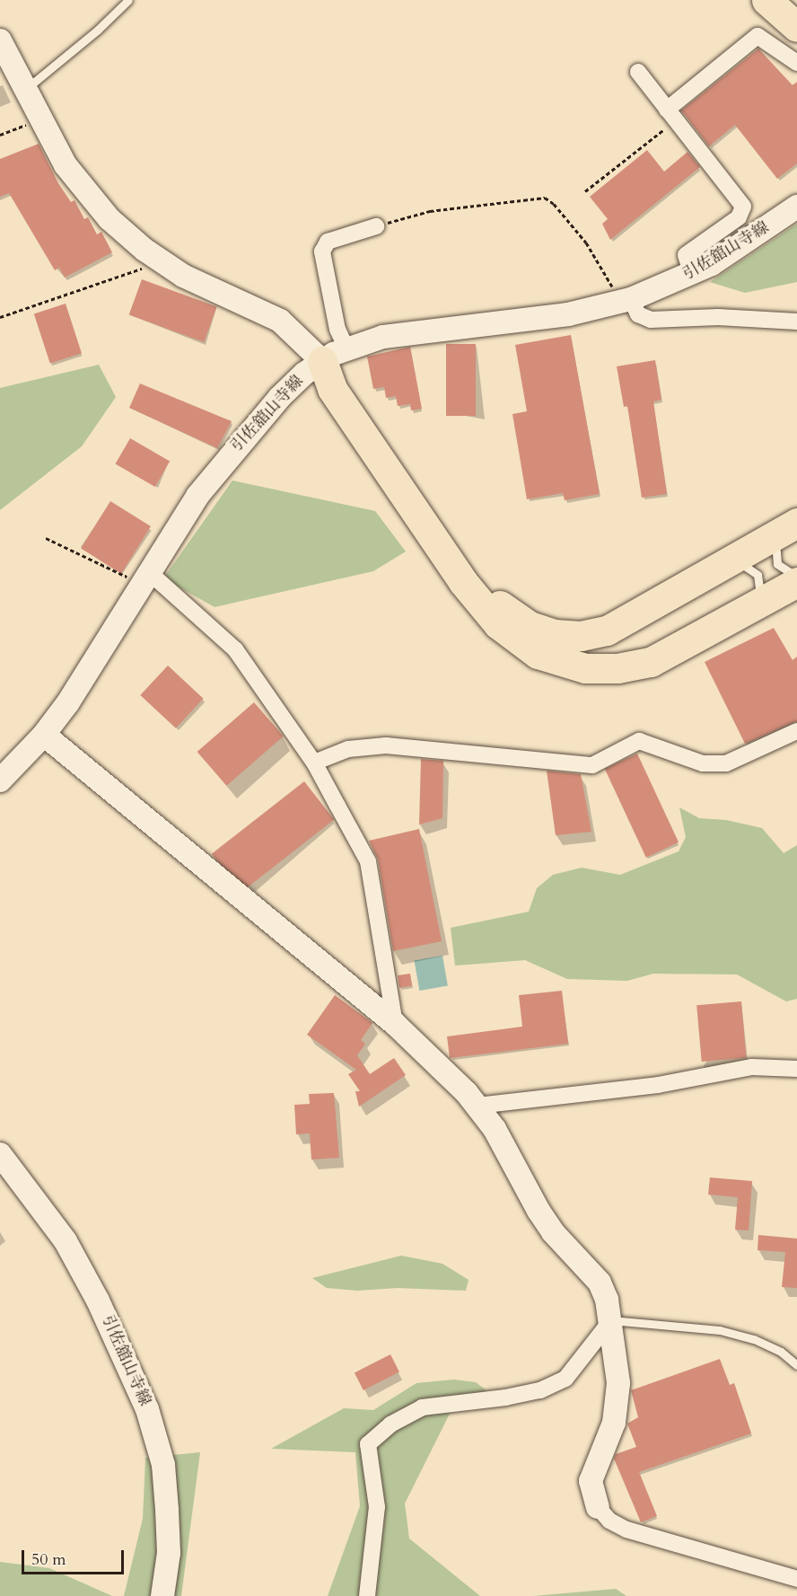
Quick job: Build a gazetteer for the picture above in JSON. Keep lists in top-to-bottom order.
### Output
{
  "streets": {
    "street": ["引佐舘山寺線"]
  },
  "scale_bar": "50 m"
}
